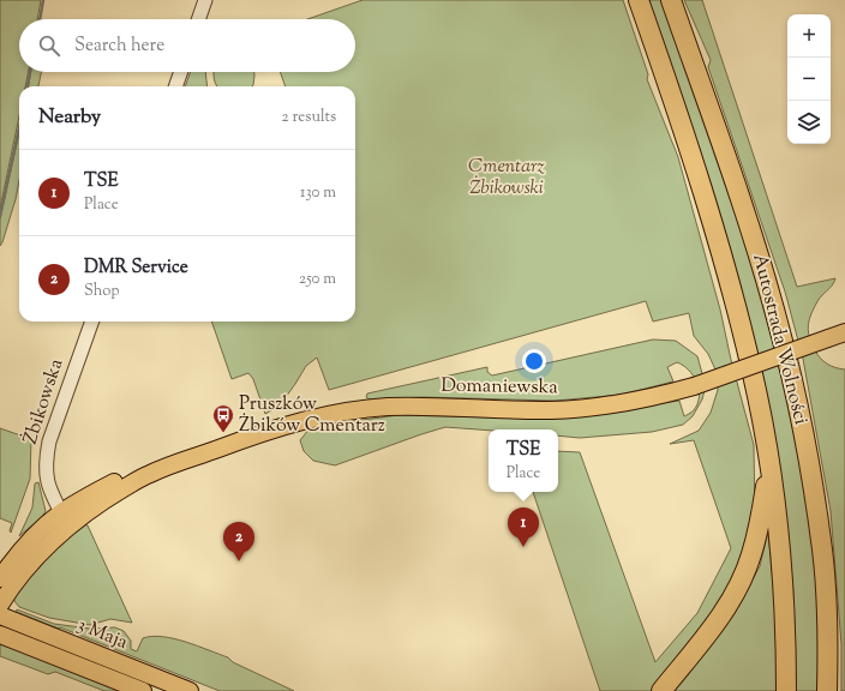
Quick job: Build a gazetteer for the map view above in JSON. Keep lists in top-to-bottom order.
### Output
{
  "streets": {
    "highway": ["Autostrada Wolności"],
    "main road": ["Domaniewska", "3 Maja"],
    "street": ["Żbikowska"]
  },
  "crossings": [
    ["Domaniewska", "Żbikowska"]
  ],
  "parks": ["Cmentarz Żbikowski"],
  "places": {
    "bus stop": ["Pruszków Żbików Cmentarz"]
  },
  "page": {
    "map_buttons": ["+", "−"],
    "search": "Search here",
    "heading": ["Nearby", "2 results"],
    "list": [
      {
        "mark": "1",
        "name": "TSE",
        "note": "Place",
        "value": "130 m"
      },
      {
        "mark": "2",
        "name": "DMR Service",
        "note": "Shop",
        "value": "250 m"
      }
    ],
    "popup": ["TSE", "Place"],
    "pins": ["1", "2"]
  }
}
